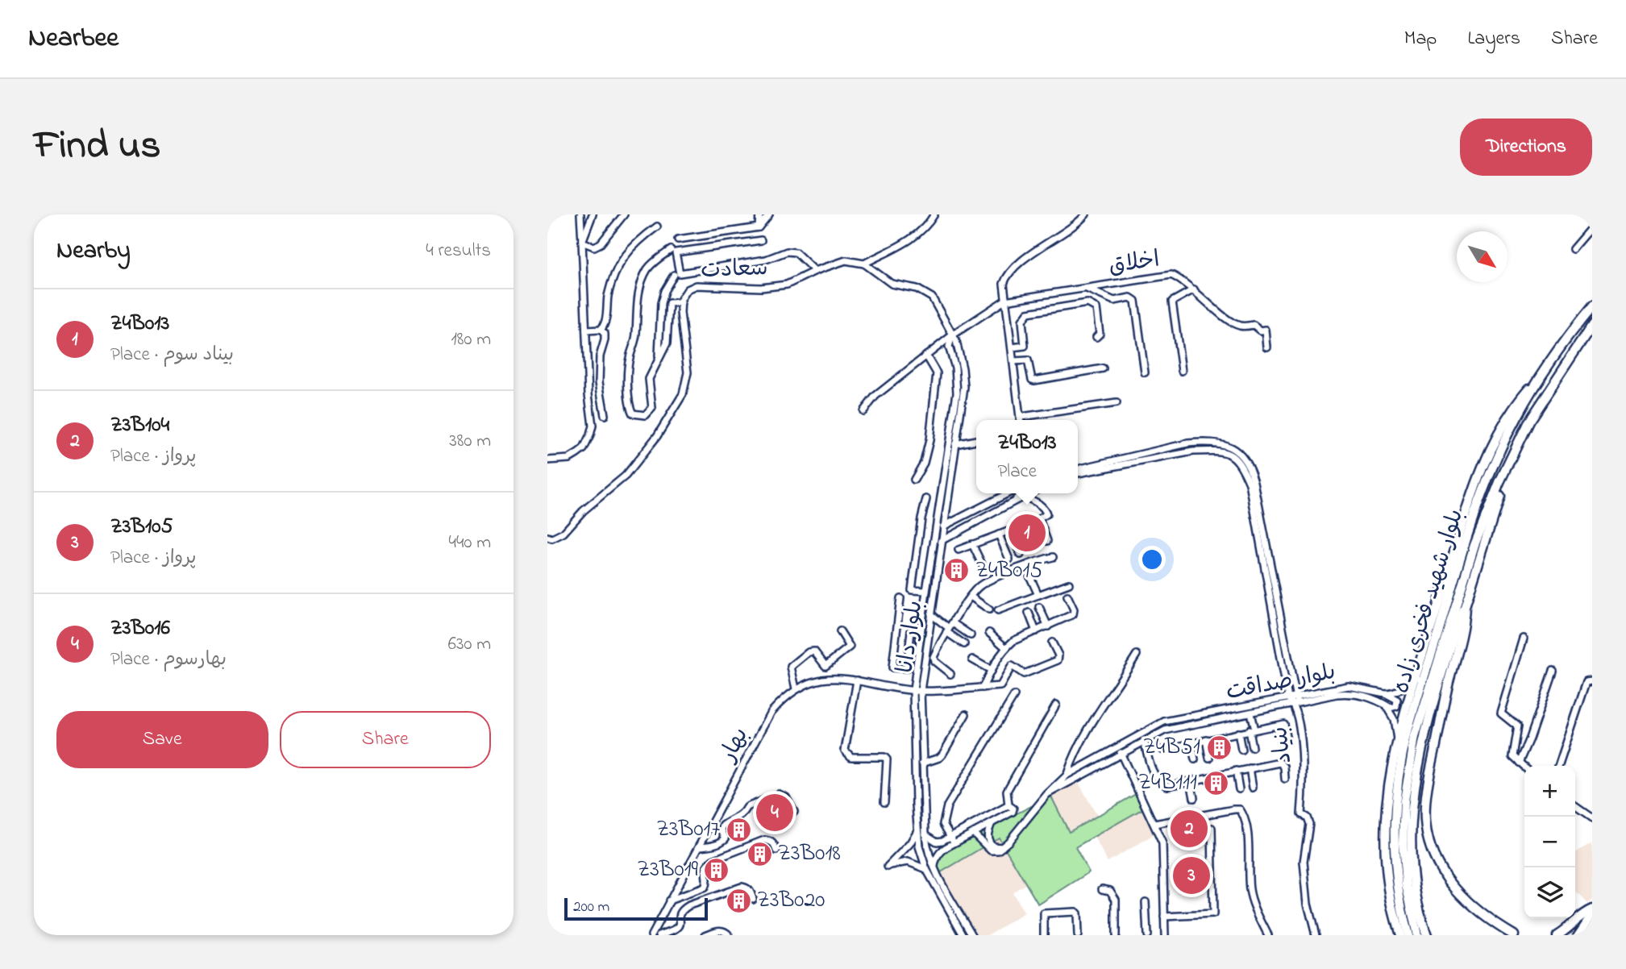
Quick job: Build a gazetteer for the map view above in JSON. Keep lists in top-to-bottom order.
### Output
{
  "streets": {
    "main road": ["بلوار شهید فخری زاده"],
    "street": [
      "اخلاق",
      "سعادت",
      "بلوار دانا",
      "بلوار صداقت",
      "بهار",
      "بنیاد"
    ]
  },
  "crossings": [
    ["بلوار دانا", "بهار"],
    ["بلوار صداقت", "بنیاد"]
  ],
  "places": {
    "building": [
      "Z4B015",
      "Z4B51",
      "Z4B111",
      "Z3B017",
      "Z3B018",
      "Z3B019",
      "Z3B020"
    ]
  },
  "scale_bar": "200 m",
  "north": "bottom right",
  "page": {
    "header": "Nearbee",
    "nav": ["Map", "Layers", "Share"],
    "title": "Find us",
    "buttons": [
      "Directions",
      ["Save", "Share"]
    ],
    "heading": ["Nearby", "4 results"],
    "list": [
      {
        "mark": "1",
        "name": "Z4B013",
        "note": "Place · بیناد سوم",
        "value": "180 m"
      },
      {
        "mark": "2",
        "name": "Z3B104",
        "note": "Place · پرواز",
        "value": "380 m"
      },
      {
        "mark": "3",
        "name": "Z3B105",
        "note": "Place · پرواز",
        "value": "440 m"
      },
      {
        "mark": "4",
        "name": "Z3B016",
        "note": "Place · بهارسوم",
        "value": "630 m"
      }
    ],
    "popup": ["Z4B013", "Place"],
    "pins": [
      "1",
      "4",
      "2",
      "3"
    ],
    "map_buttons": ["+", "−"],
    "scale": "200 m"
  }
}
